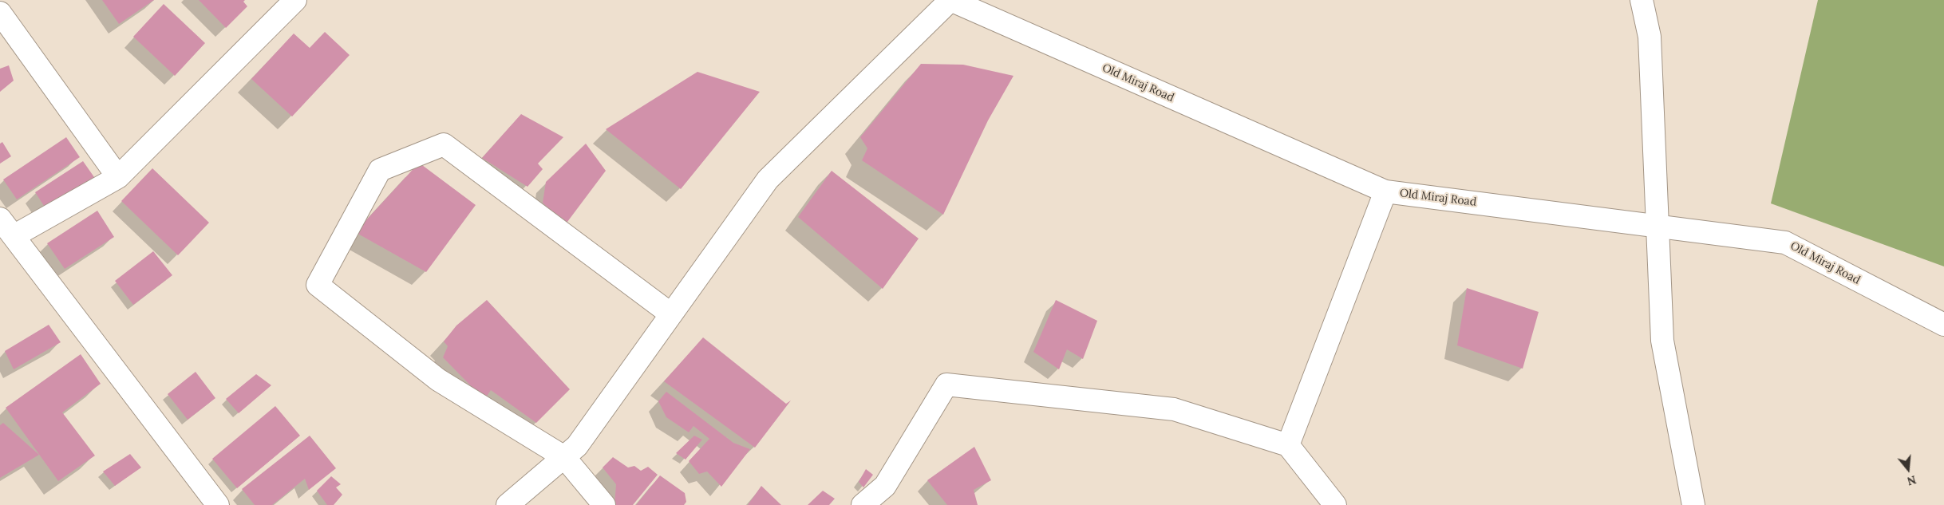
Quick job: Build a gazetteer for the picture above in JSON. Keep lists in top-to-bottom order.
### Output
{
  "streets": {
    "street": ["Old Miraj Road"]
  },
  "north": "bottom"
}
